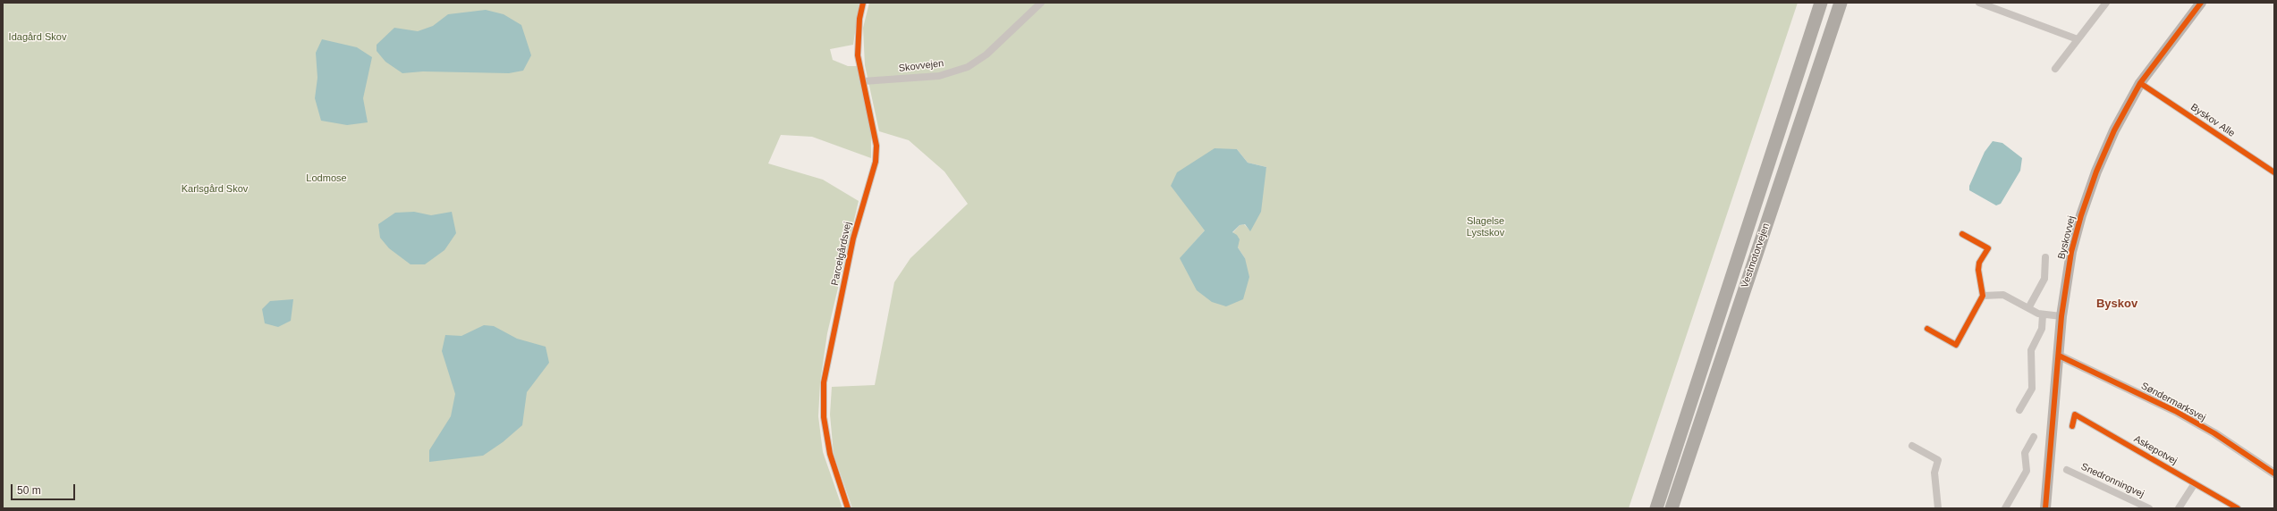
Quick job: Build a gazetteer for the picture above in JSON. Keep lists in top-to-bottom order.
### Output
{
  "streets": {
    "highway": ["Vestmotorvejen"],
    "main road": ["Byskovvej"],
    "street": [
      "Skovvejen",
      "Byskov Alle",
      "Parcelgårdsvej",
      "Søndermarksvej",
      "Askepotvej",
      "Snedronningvej"
    ]
  },
  "crossings": [
    ["Skovvejen", "Parcelgårdsvej"],
    ["Byskov Alle", "Byskovvej"],
    ["Byskovvej", "Søndermarksvej"]
  ],
  "districts": ["Byskov"],
  "parks": [
    "Idagård Skov",
    "Lodmose",
    "Karlsgård Skov",
    "Slagelse Lystskov"
  ],
  "scale_bar": "50 m"
}
